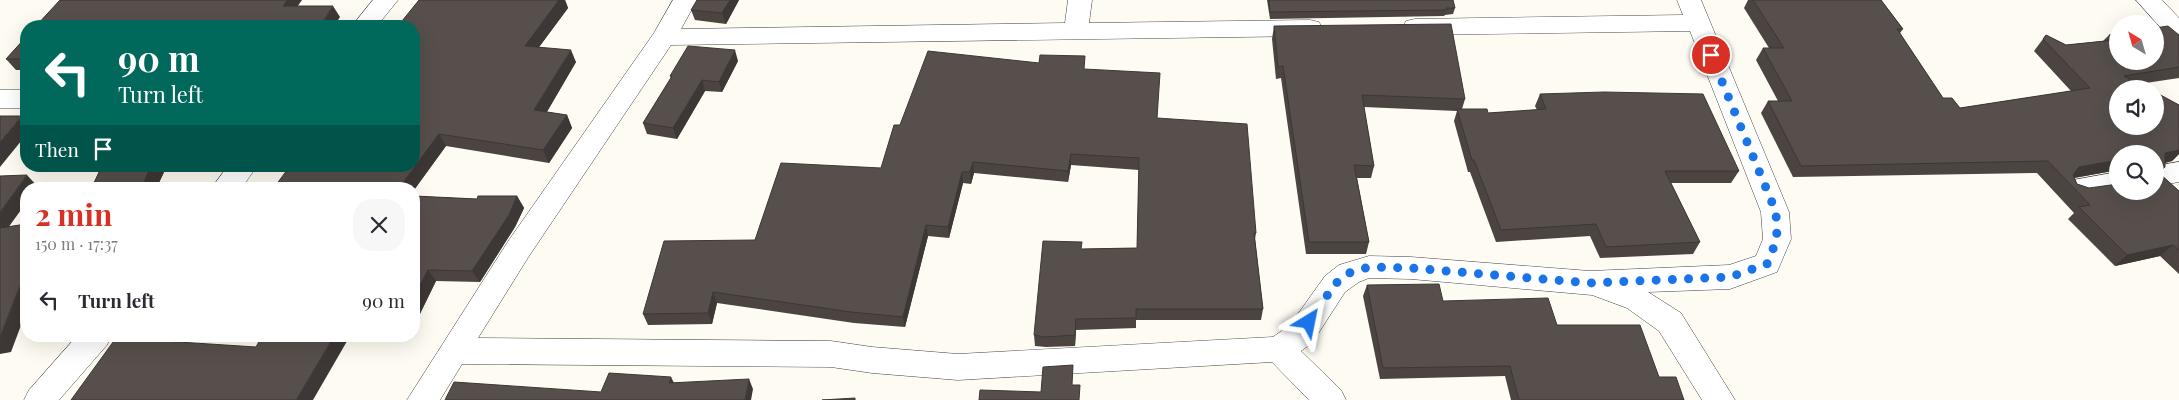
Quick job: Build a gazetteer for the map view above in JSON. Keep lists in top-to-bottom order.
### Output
{
  "north": "top left",
  "page": {
    "turn": ["90 m", "Turn left"],
    "then": "Then",
    "heading": ["2 min", "150 m · 17:37"],
    "list": [
      {
        "name": "Turn left",
        "value": "90 m"
      }
    ]
  }
}
